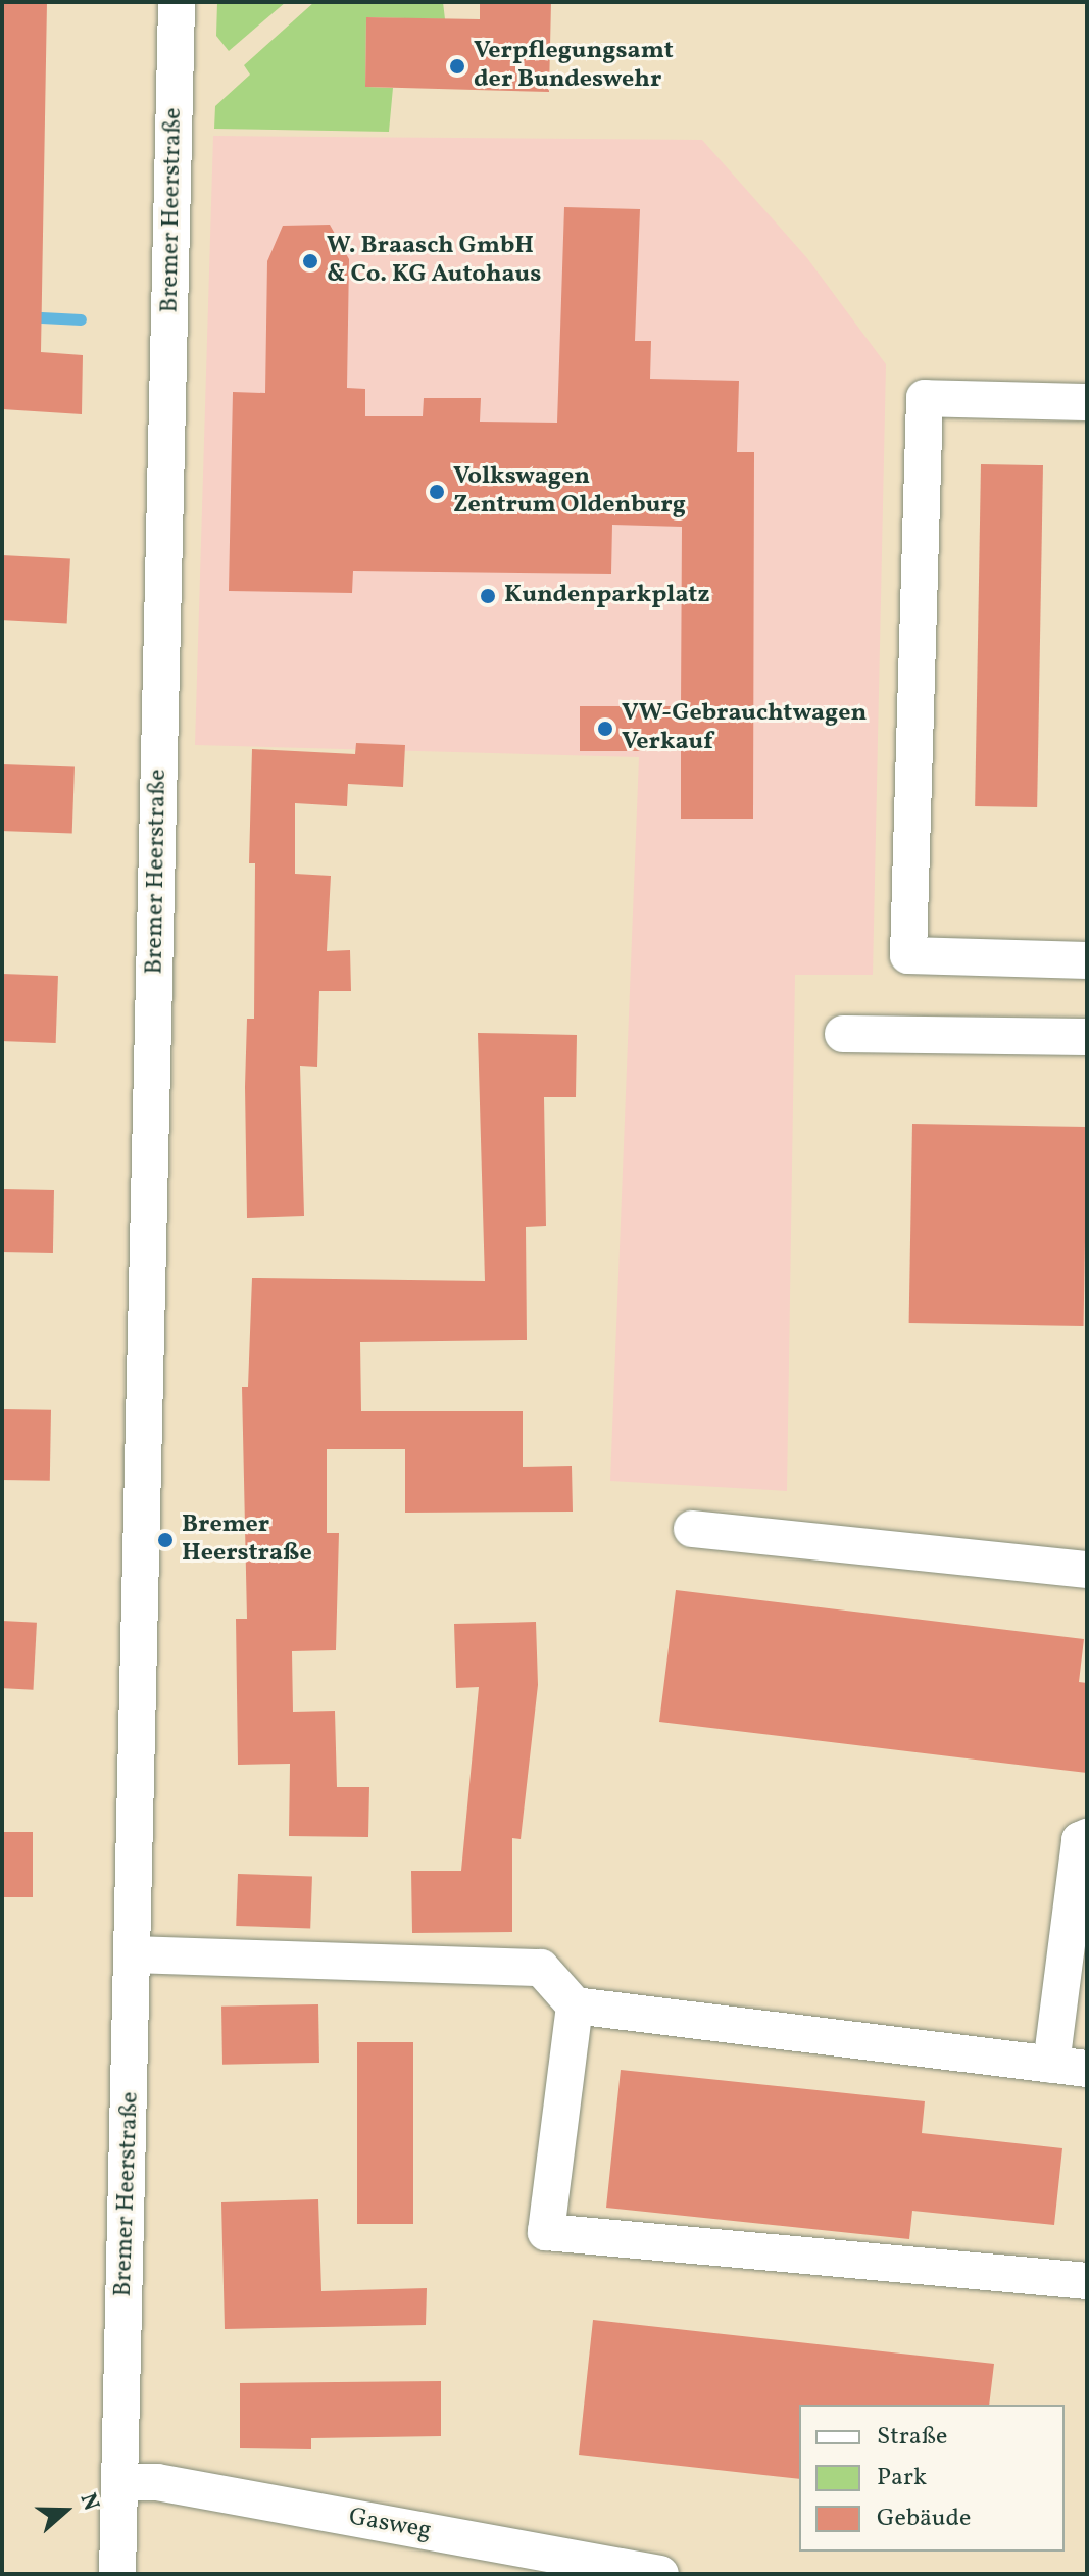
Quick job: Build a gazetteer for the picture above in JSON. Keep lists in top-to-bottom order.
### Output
{
  "streets": {
    "street": ["Bremer Heerstraße", "Gasweg"]
  },
  "crossings": [
    ["Bremer Heerstraße", "Gasweg"]
  ],
  "places": [
    "Verpflegungsamt der Bundeswehr",
    "W. Braasch GmbH & Co. KG Autohaus",
    "Volkswagen Zentrum Oldenburg",
    "Kundenparkplatz",
    "VW-Gebrauchtwagen Verkauf",
    "Bremer Heerstraße"
  ],
  "legend": ["Straße", "Park", "Gebäude"],
  "north": "right"
}
